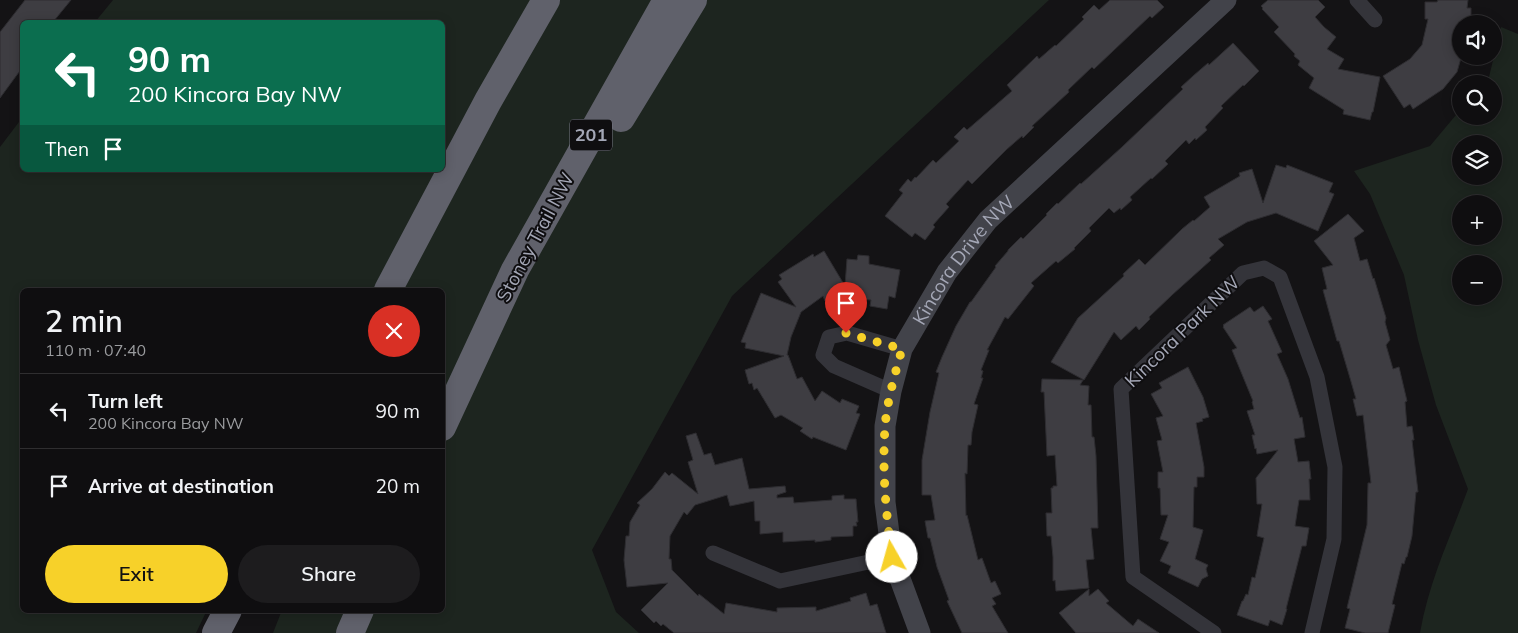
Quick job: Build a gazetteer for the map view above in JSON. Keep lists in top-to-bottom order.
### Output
{
  "streets": {
    "highway": ["201", "Stoney Trail NW"],
    "street": ["Kincora Drive NW", "Kincora Park NW"]
  },
  "page": {
    "map_buttons": ["+", "−"],
    "turn": ["90 m", "200 Kincora Bay NW"],
    "then": "Then",
    "heading": ["2 min", "110 m · 07:40"],
    "list": [
      {
        "name": "Turn left",
        "note": "200 Kincora Bay NW",
        "value": "90 m"
      },
      {
        "name": "Arrive at destination",
        "value": "20 m"
      }
    ],
    "buttons": ["Exit", "Share"]
  }
}
